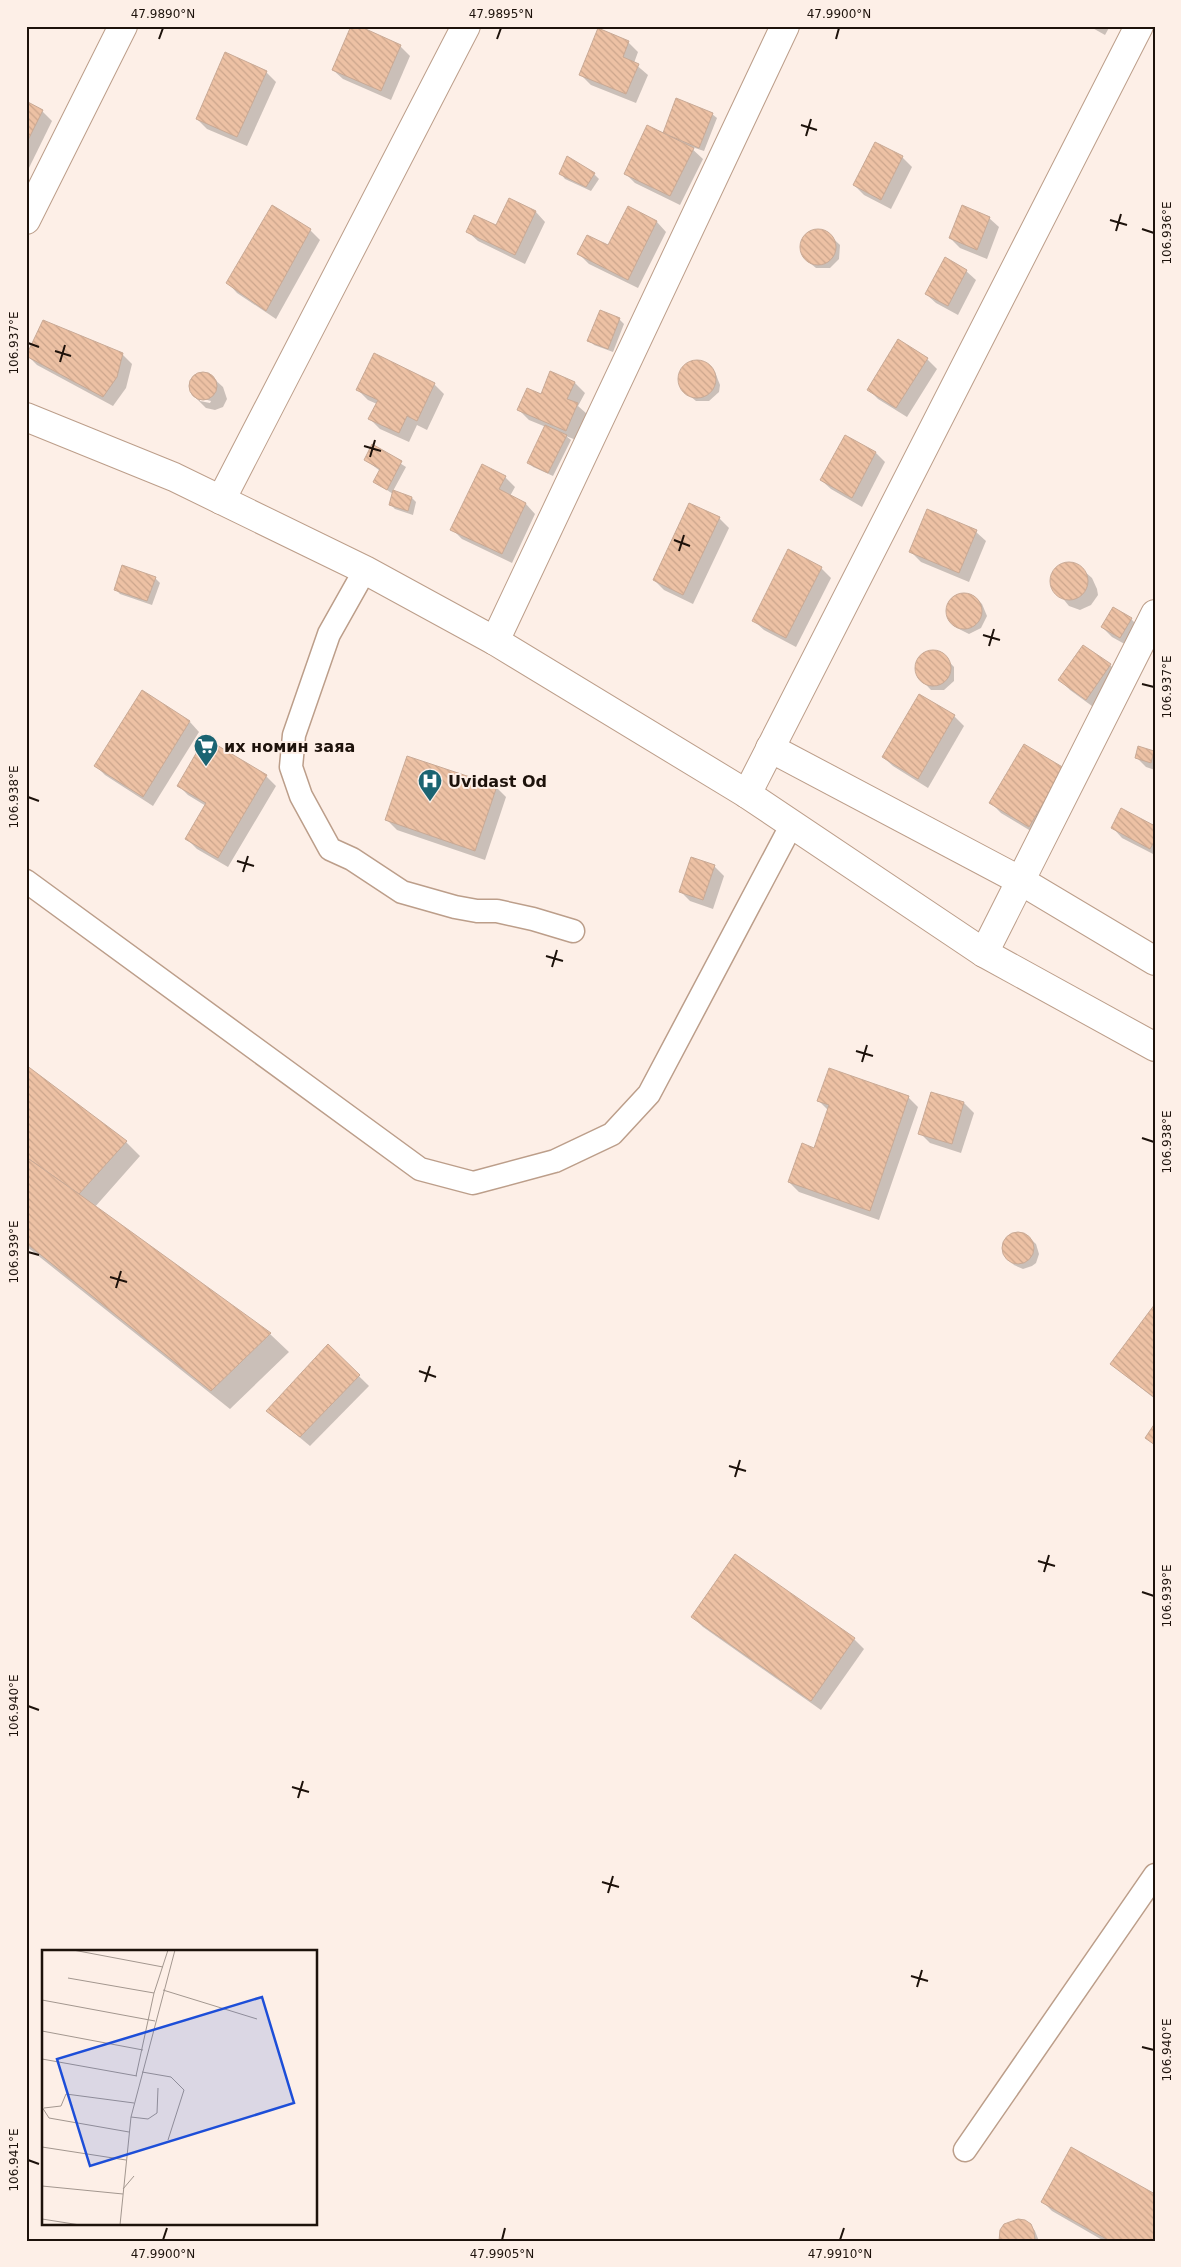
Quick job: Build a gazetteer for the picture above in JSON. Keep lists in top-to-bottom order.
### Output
{
  "places": {
    "supermarket": ["их номин заяа"],
    "hospital": ["Uvidast Od"]
  },
  "coordinates": [
    "47.9890°N",
    "47.9895°N",
    "47.9900°N",
    "106.936°E",
    "106.937°E",
    "106.938°E",
    "106.939°E",
    "106.940°E",
    "106.941°E",
    "47.9905°N",
    "47.9910°N"
  ]
}
